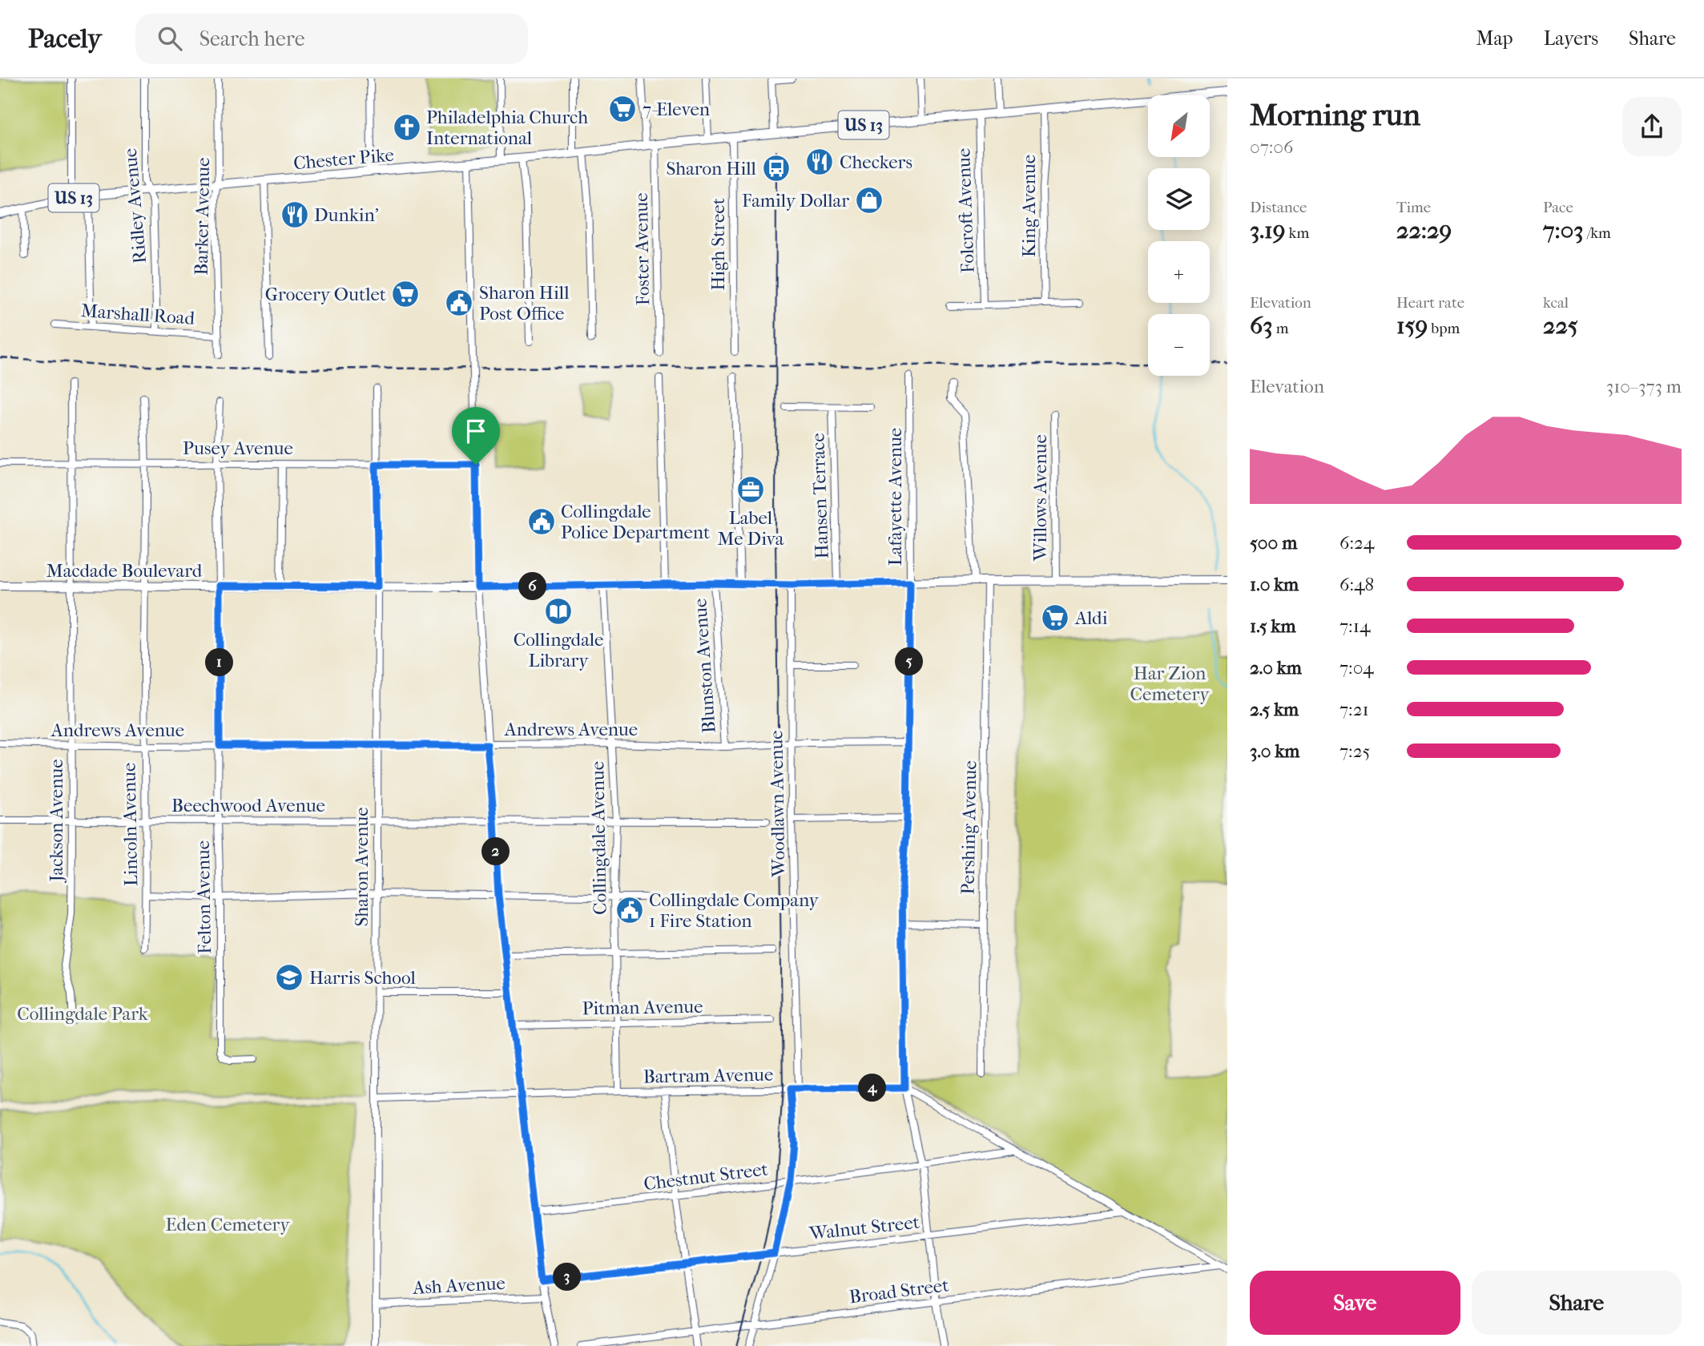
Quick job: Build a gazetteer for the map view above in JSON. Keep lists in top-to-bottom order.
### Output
{
  "streets": {
    "main road": ["US 13", "Chester Pike", "Macdade Boulevard"],
    "street": [
      "Ridley Avenue",
      "King Avenue",
      "Folcroft Avenue",
      "Barker Avenue",
      "High Street",
      "Foster Avenue",
      "Marshall Road",
      "Pusey Avenue",
      "Hansen Terrace",
      "Lafayette Avenue",
      "Willows Avenue",
      "Blunston Avenue",
      "Andrews Avenue",
      "Woodlawn Avenue",
      "Beechwood Avenue",
      "Jackson Avenue",
      "Lincoln Avenue",
      "Pershing Avenue",
      "Collingdale Avenue",
      "Sharon Avenue",
      "Felton Avenue",
      "Pitman Avenue",
      "Bartram Avenue",
      "Chestnut Street",
      "Walnut Street",
      "Ash Avenue",
      "Broad Street"
    ]
  },
  "crossings": [
    ["Chester Pike", "Ridley Avenue"],
    ["Chester Pike", "King Avenue"],
    ["Chester Pike", "Folcroft Avenue"],
    ["Chester Pike", "Barker Avenue"],
    ["Chester Pike", "High Street"],
    ["Chester Pike", "Foster Avenue"],
    ["Ridley Avenue", "Marshall Road"],
    ["Barker Avenue", "Marshall Road"],
    ["Pusey Avenue", "Jackson Avenue"],
    ["Pusey Avenue", "Lincoln Avenue"],
    ["Pusey Avenue", "Sharon Avenue"],
    ["Pusey Avenue", "Felton Avenue"],
    ["Hansen Terrace", "Macdade Boulevard"],
    ["Lafayette Avenue", "Macdade Boulevard"],
    ["Lafayette Avenue", "Andrews Avenue"],
    ["Lafayette Avenue", "Bartram Avenue"],
    ["Lafayette Avenue", "Chestnut Street"],
    ["Lafayette Avenue", "Walnut Street"],
    ["Lafayette Avenue", "Broad Street"],
    ["Willows Avenue", "Macdade Boulevard"],
    ["Macdade Boulevard", "Blunston Avenue"],
    ["Macdade Boulevard", "Woodlawn Avenue"],
    ["Macdade Boulevard", "Jackson Avenue"],
    ["Macdade Boulevard", "Lincoln Avenue"],
    ["Macdade Boulevard", "Pershing Avenue"],
    ["Macdade Boulevard", "Collingdale Avenue"],
    ["Macdade Boulevard", "Sharon Avenue"],
    ["Macdade Boulevard", "Felton Avenue"],
    ["Blunston Avenue", "Andrews Avenue"],
    ["Andrews Avenue", "Woodlawn Avenue"],
    ["Andrews Avenue", "Jackson Avenue"],
    ["Andrews Avenue", "Lincoln Avenue"],
    ["Andrews Avenue", "Collingdale Avenue"],
    ["Andrews Avenue", "Sharon Avenue"],
    ["Andrews Avenue", "Felton Avenue"],
    ["Woodlawn Avenue", "Bartram Avenue"],
    ["Beechwood Avenue", "Jackson Avenue"],
    ["Beechwood Avenue", "Lincoln Avenue"],
    ["Beechwood Avenue", "Collingdale Avenue"],
    ["Beechwood Avenue", "Sharon Avenue"],
    ["Beechwood Avenue", "Felton Avenue"],
    ["Collingdale Avenue", "Pitman Avenue"],
    ["Collingdale Avenue", "Bartram Avenue"],
    ["Sharon Avenue", "Bartram Avenue"],
    ["Sharon Avenue", "Ash Avenue"]
  ],
  "parks": ["Har Zion Cemetery", "Collingdale Park", "Eden Cemetery"],
  "places": {
    "supermarket": ["7-Eleven", "Grocery Outlet", "Aldi"],
    "church": ["Philadelphia Church International"],
    "restaurant": ["Checkers", "Dunkin'"],
    "bus stop": ["Sharon Hill"],
    "shop": ["Family Dollar"],
    "public building": ["Sharon Hill Post Office", "Collingdale Police Department", "Collingdale Company 1 Fire Station"],
    "office": ["Label Me Diva"],
    "library": ["Collingdale Library"],
    "school or university": ["Harris School"]
  },
  "north": "bottom left",
  "page": {
    "header": "Pacely",
    "search": "Search here",
    "nav": ["Map", "Layers", "Share"],
    "heading": ["Morning run", "07:06"],
    "map_buttons": ["+", "−"],
    "stats": [
      ["Distance", "3.19 km"],
      ["Time", "22:29"],
      ["Pace", "7:03 /km"],
      ["Elevation", "63 m"],
      ["Heart rate", "159 bpm"],
      ["kcal", "225"]
    ],
    "chart": ["Elevation", "310–373 m"],
    "list": [
      {
        "name": "500 m",
        "note": "6:24"
      },
      {
        "name": "1.0 km",
        "note": "6:48"
      },
      {
        "name": "1.5 km",
        "note": "7:14"
      },
      {
        "name": "2.0 km",
        "note": "7:04"
      },
      {
        "name": "2.5 km",
        "note": "7:21"
      },
      {
        "name": "3.0 km",
        "note": "7:25"
      }
    ],
    "pins": [
      "6",
      "5",
      "1",
      "2",
      "4",
      "3"
    ],
    "buttons": ["Save", "Share"]
  }
}
